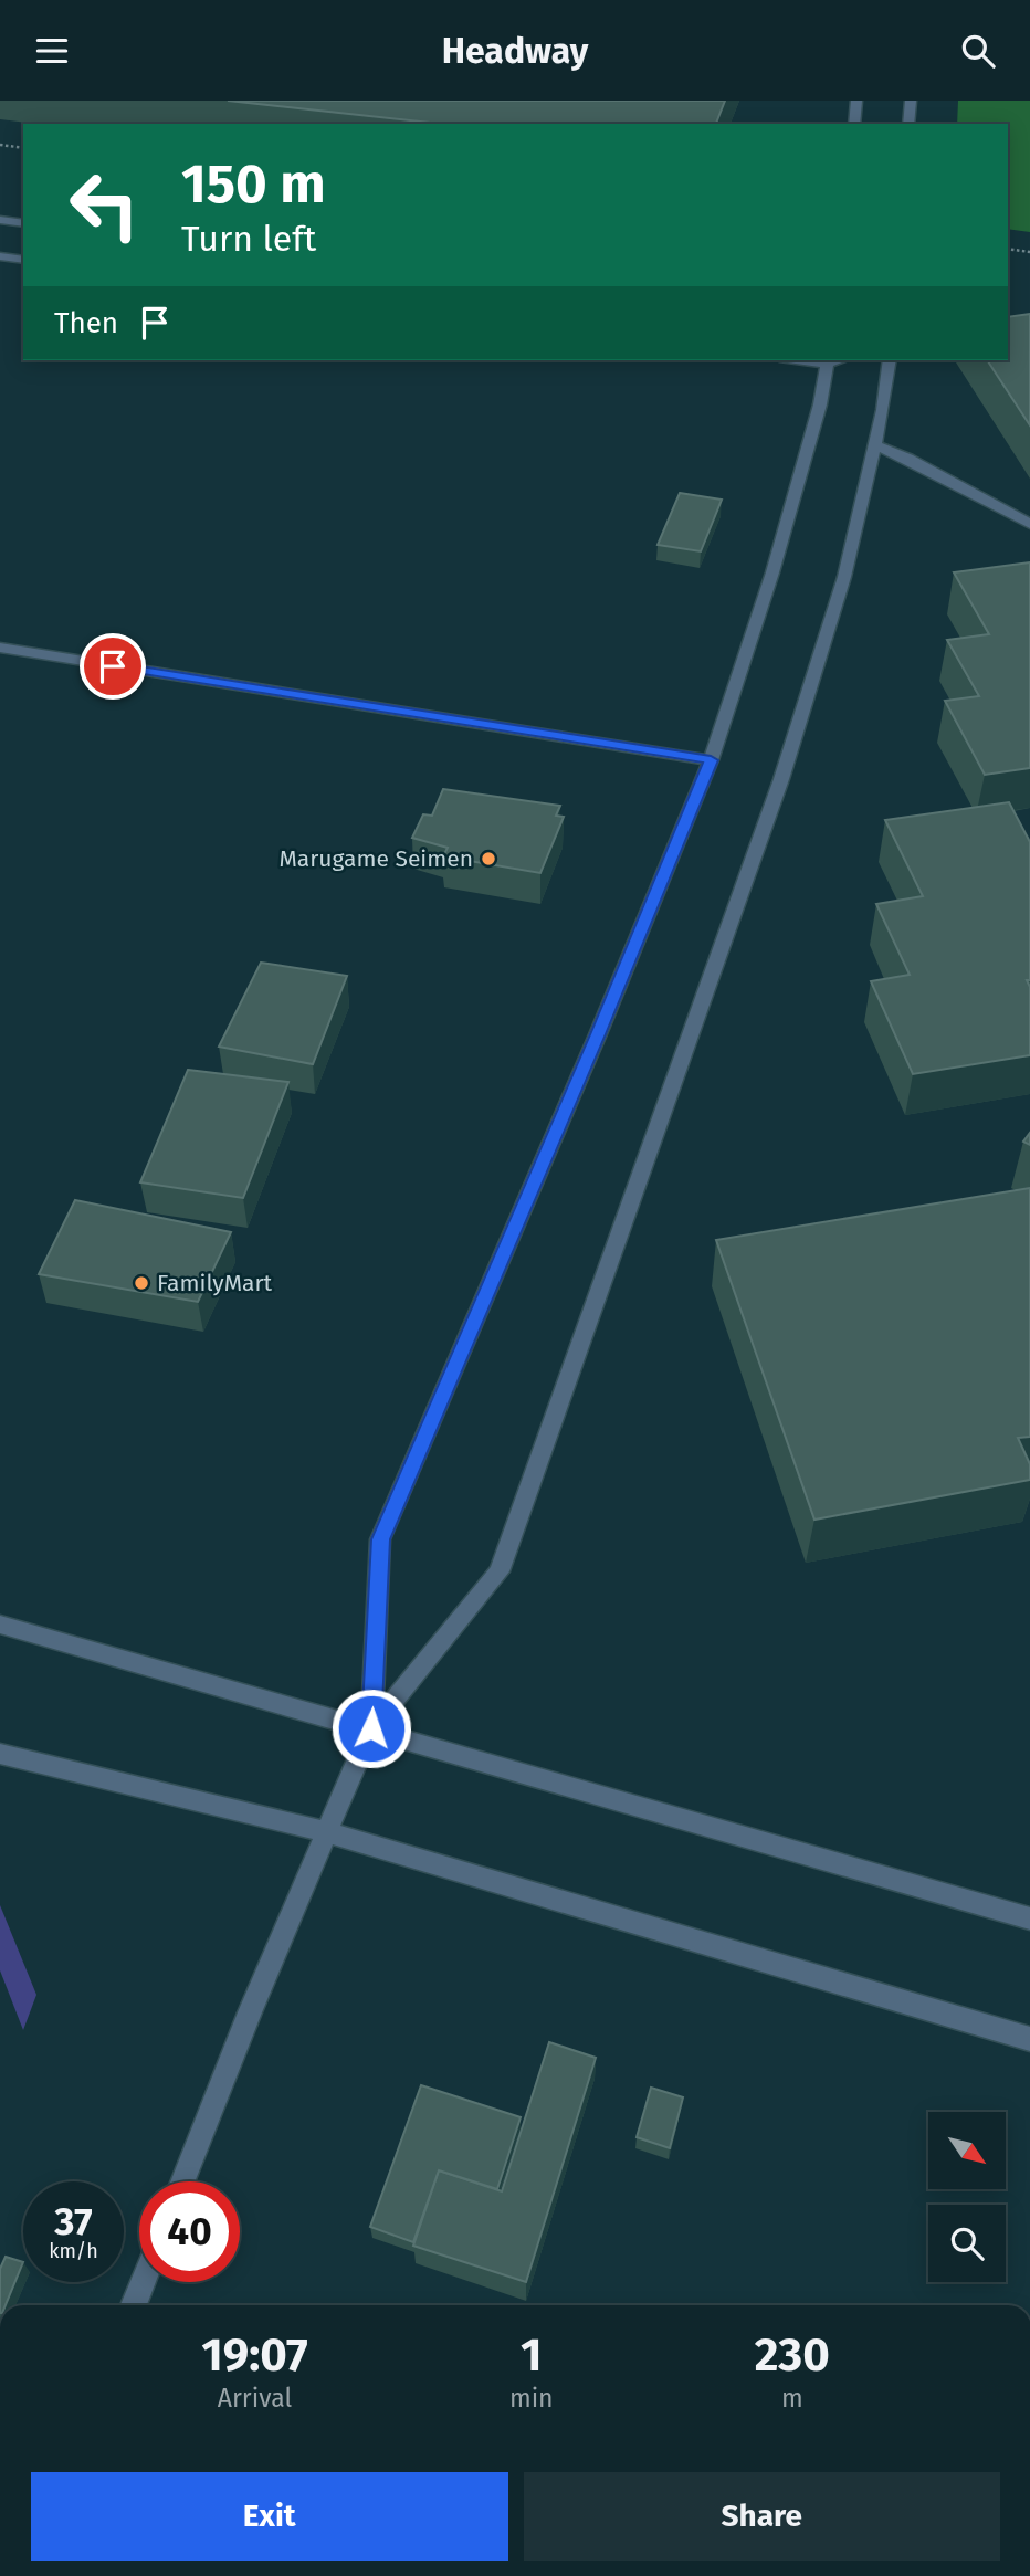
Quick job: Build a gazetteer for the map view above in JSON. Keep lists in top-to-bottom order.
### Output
{
  "places": ["Marugame Seimen", "FamilyMart"],
  "north": "bottom right",
  "page": {
    "header": "Headway",
    "turn": ["150 m", "Turn left"],
    "then": "Then",
    "speed": "37 km/h",
    "limit": "40",
    "eta": [
      "19:07",
      "Arrival",
      "1",
      "min",
      "230",
      "m"
    ],
    "buttons": ["Exit", "Share"]
  }
}
